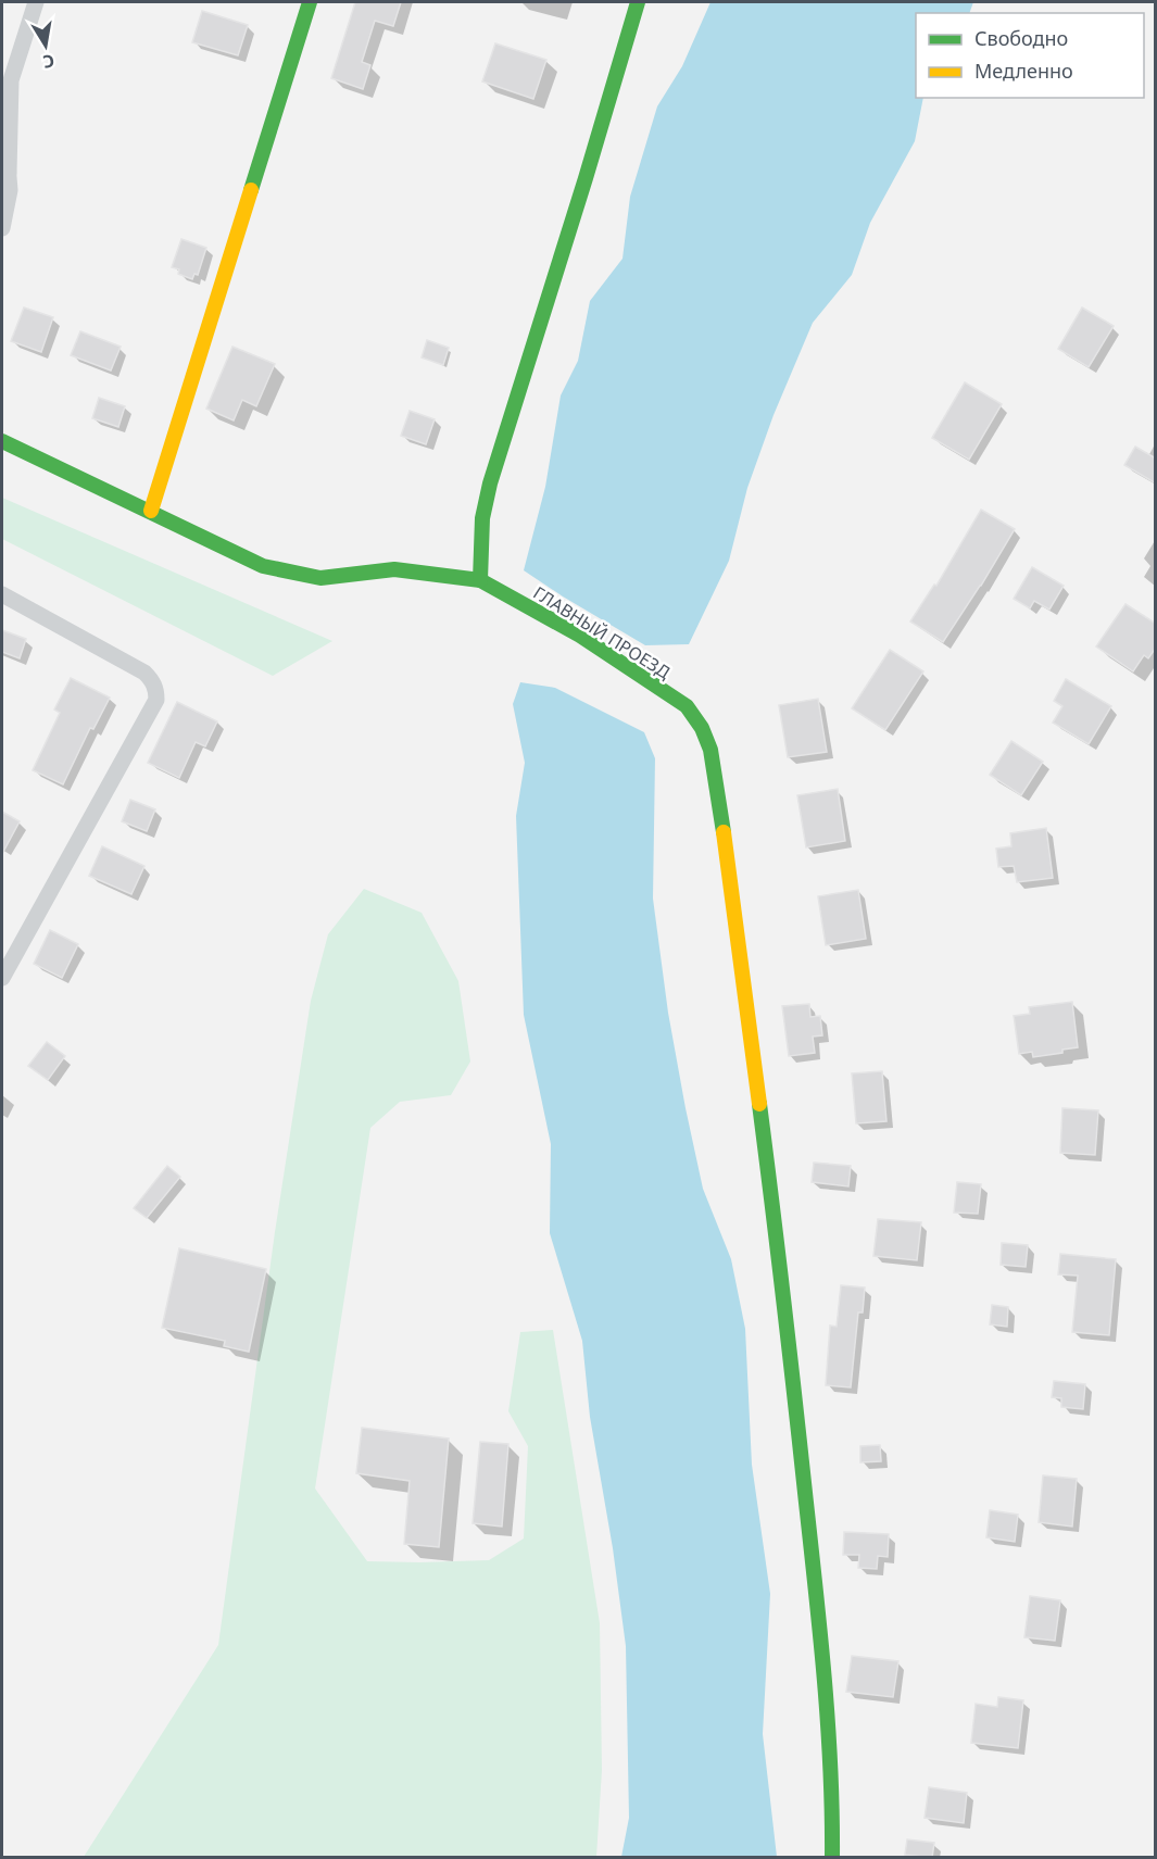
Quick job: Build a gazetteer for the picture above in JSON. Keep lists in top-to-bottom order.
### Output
{
  "streets": {
    "street": ["ГЛАВНЫЙ ПРОЕЗД"]
  },
  "legend": ["Свободно", "Медленно"],
  "north": "bottom"
}
